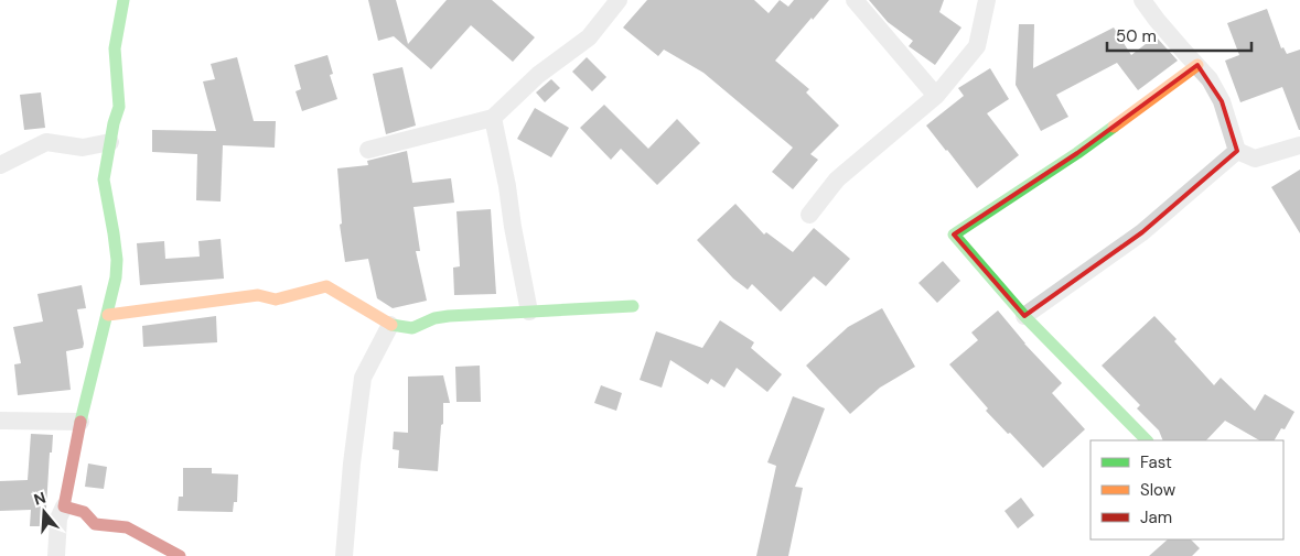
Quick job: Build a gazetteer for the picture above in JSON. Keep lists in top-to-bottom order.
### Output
{
  "legend": ["Fast", "Slow", "Jam"],
  "scale_bar": "50 m",
  "north": "top"
}
